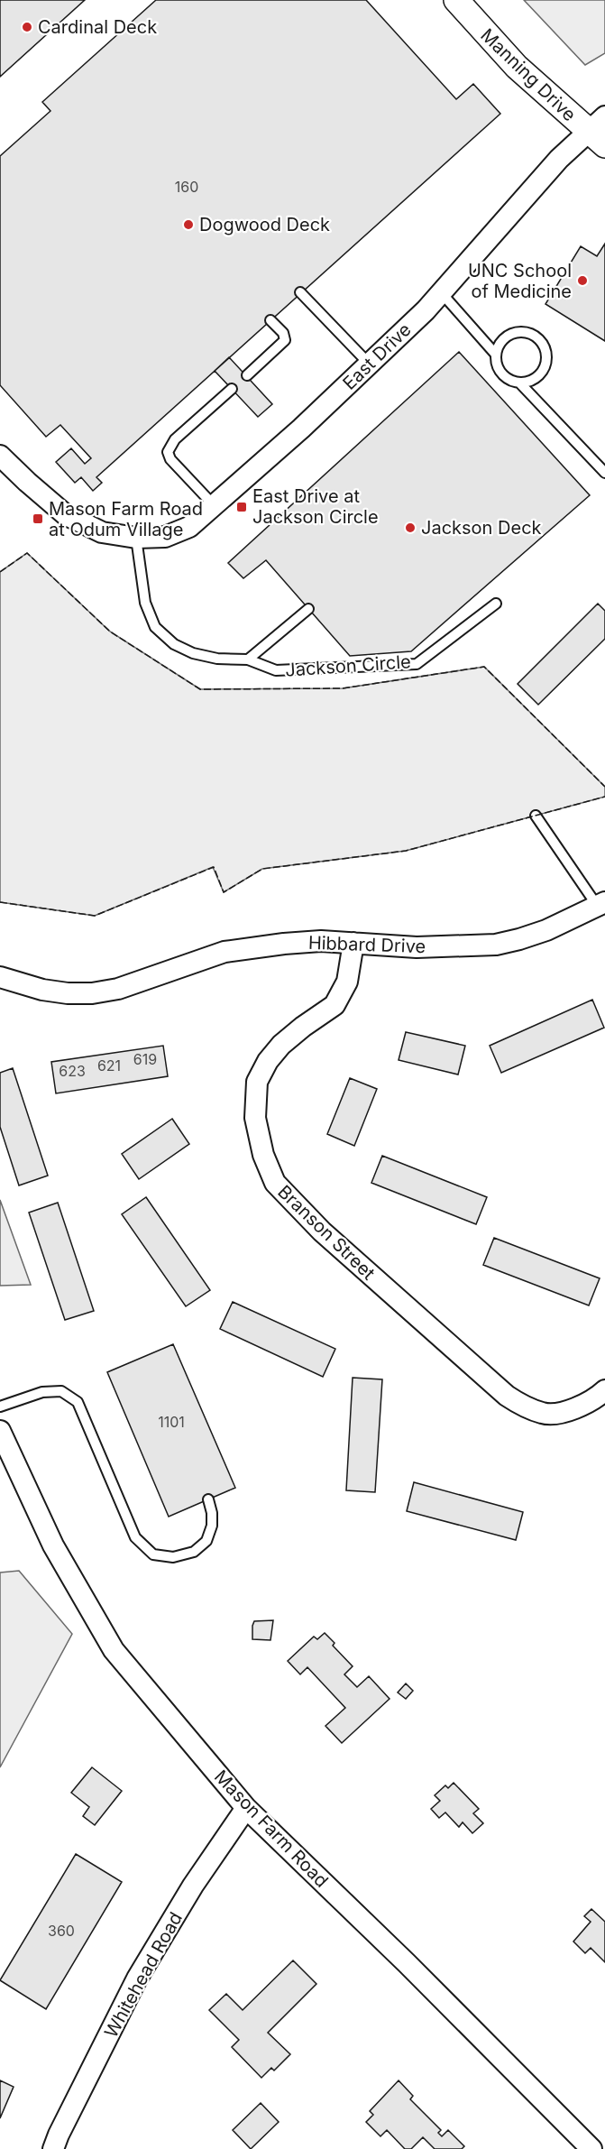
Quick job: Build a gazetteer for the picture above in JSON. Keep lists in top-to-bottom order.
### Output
{
  "streets": {
    "street": [
      "Manning Drive",
      "East Drive",
      "Hibbard Drive",
      "Branson Street",
      "Mason Farm Road",
      "Whitehead Road"
    ],
    "lane": ["Jackson Circle"]
  },
  "crossings": [
    ["Manning Drive", "East Drive"],
    ["East Drive", "Jackson Circle"],
    ["Hibbard Drive", "Branson Street"],
    ["Mason Farm Road", "Whitehead Road"]
  ],
  "places": {
    "other": [
      "Cardinal Deck",
      "Dogwood Deck",
      "UNC School of Medicine",
      "Jackson Deck"
    ],
    "transit": ["East Drive at Jackson Circle", "Mason Farm Road at Odum Village"]
  },
  "house_numbers": [
    "160",
    "619",
    "621",
    "623",
    "1101",
    "360"
  ]
}
